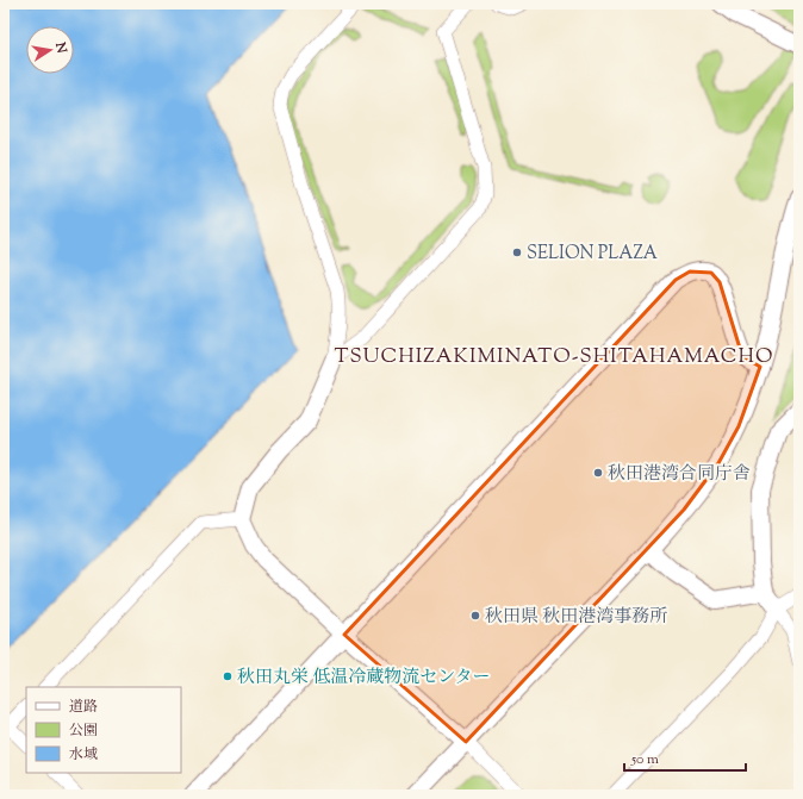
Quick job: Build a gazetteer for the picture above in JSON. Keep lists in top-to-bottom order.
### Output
{
  "districts": ["TSUCHIZAKIMINATO-SHITAHAMACHO"],
  "places": [
    "SELION PLAZA",
    "秋田港湾合同庁舎",
    "秋田県 秋田港湾事務所",
    "秋田丸栄 低温冷蔵物流センター"
  ],
  "legend": ["道路", "公園", "水域"],
  "scale_bar": "50 m",
  "north": "right"
}
